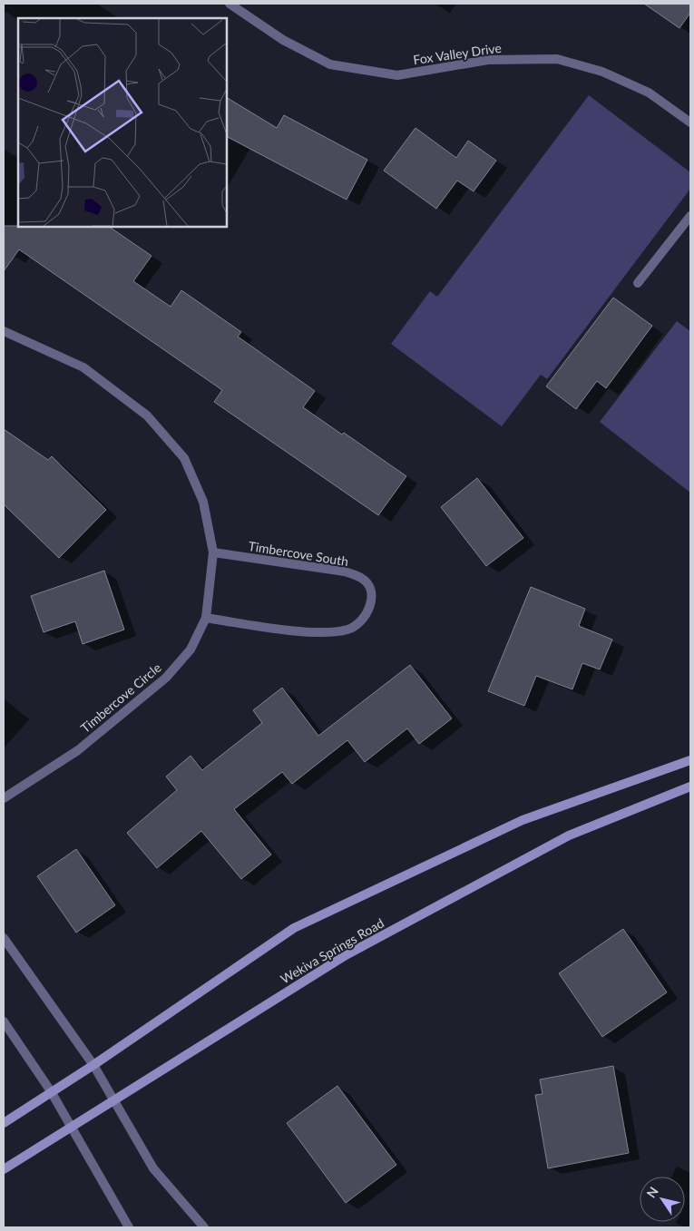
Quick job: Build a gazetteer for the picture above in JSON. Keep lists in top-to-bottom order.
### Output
{
  "streets": {
    "main road": ["Wekiva Springs Road"],
    "street": ["Fox Valley Drive", "Timbercove South", "Timbercove Circle"]
  },
  "crossings": [
    ["Timbercove South", "Timbercove Circle"]
  ],
  "north": "top left"
}
